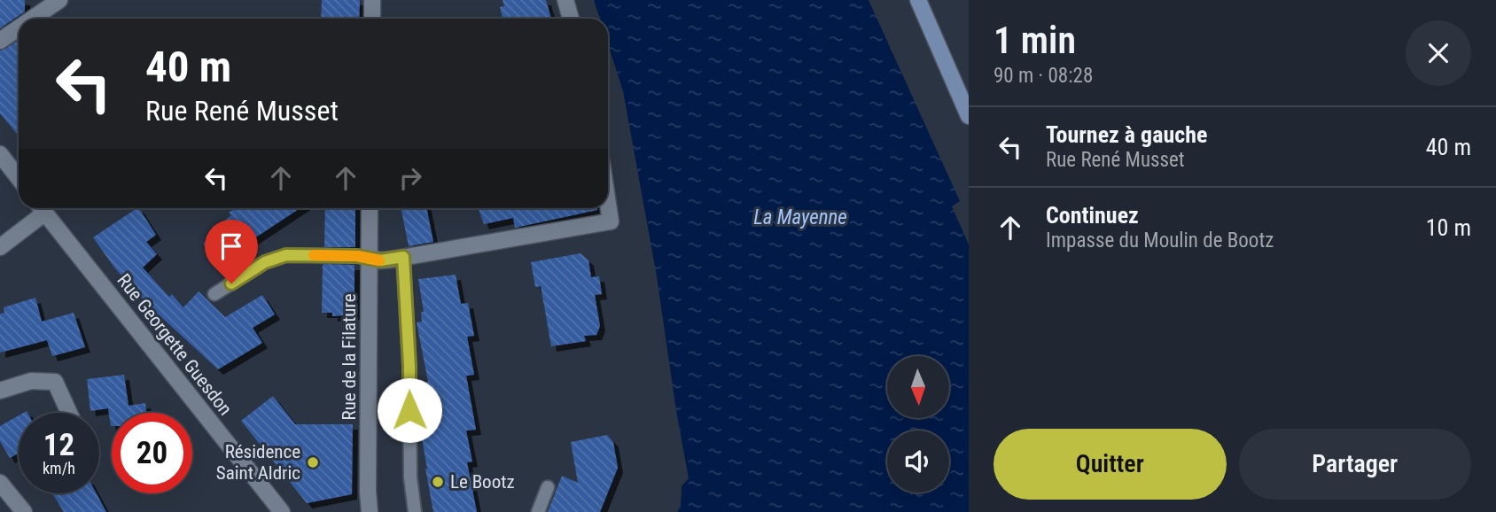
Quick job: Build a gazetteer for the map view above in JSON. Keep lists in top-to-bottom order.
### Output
{
  "streets": {
    "street": ["Rue Georgette Guesdon", "Rue de la Filature"]
  },
  "water": ["La Mayenne"],
  "places": ["Résidence Saint Aldric", "Le Bootz"],
  "north": "bottom",
  "page": {
    "heading": ["1 min", "90 m · 08:28"],
    "turn": ["40 m", "Rue René Musset"],
    "list": [
      {
        "name": "Tournez à gauche",
        "note": "Rue René Musset",
        "value": "40 m"
      },
      {
        "name": "Continuez",
        "note": "Impasse du Moulin de Bootz",
        "value": "10 m"
      }
    ],
    "speed": "12 km/h",
    "limit": "20",
    "buttons": ["Quitter", "Partager"]
  }
}
